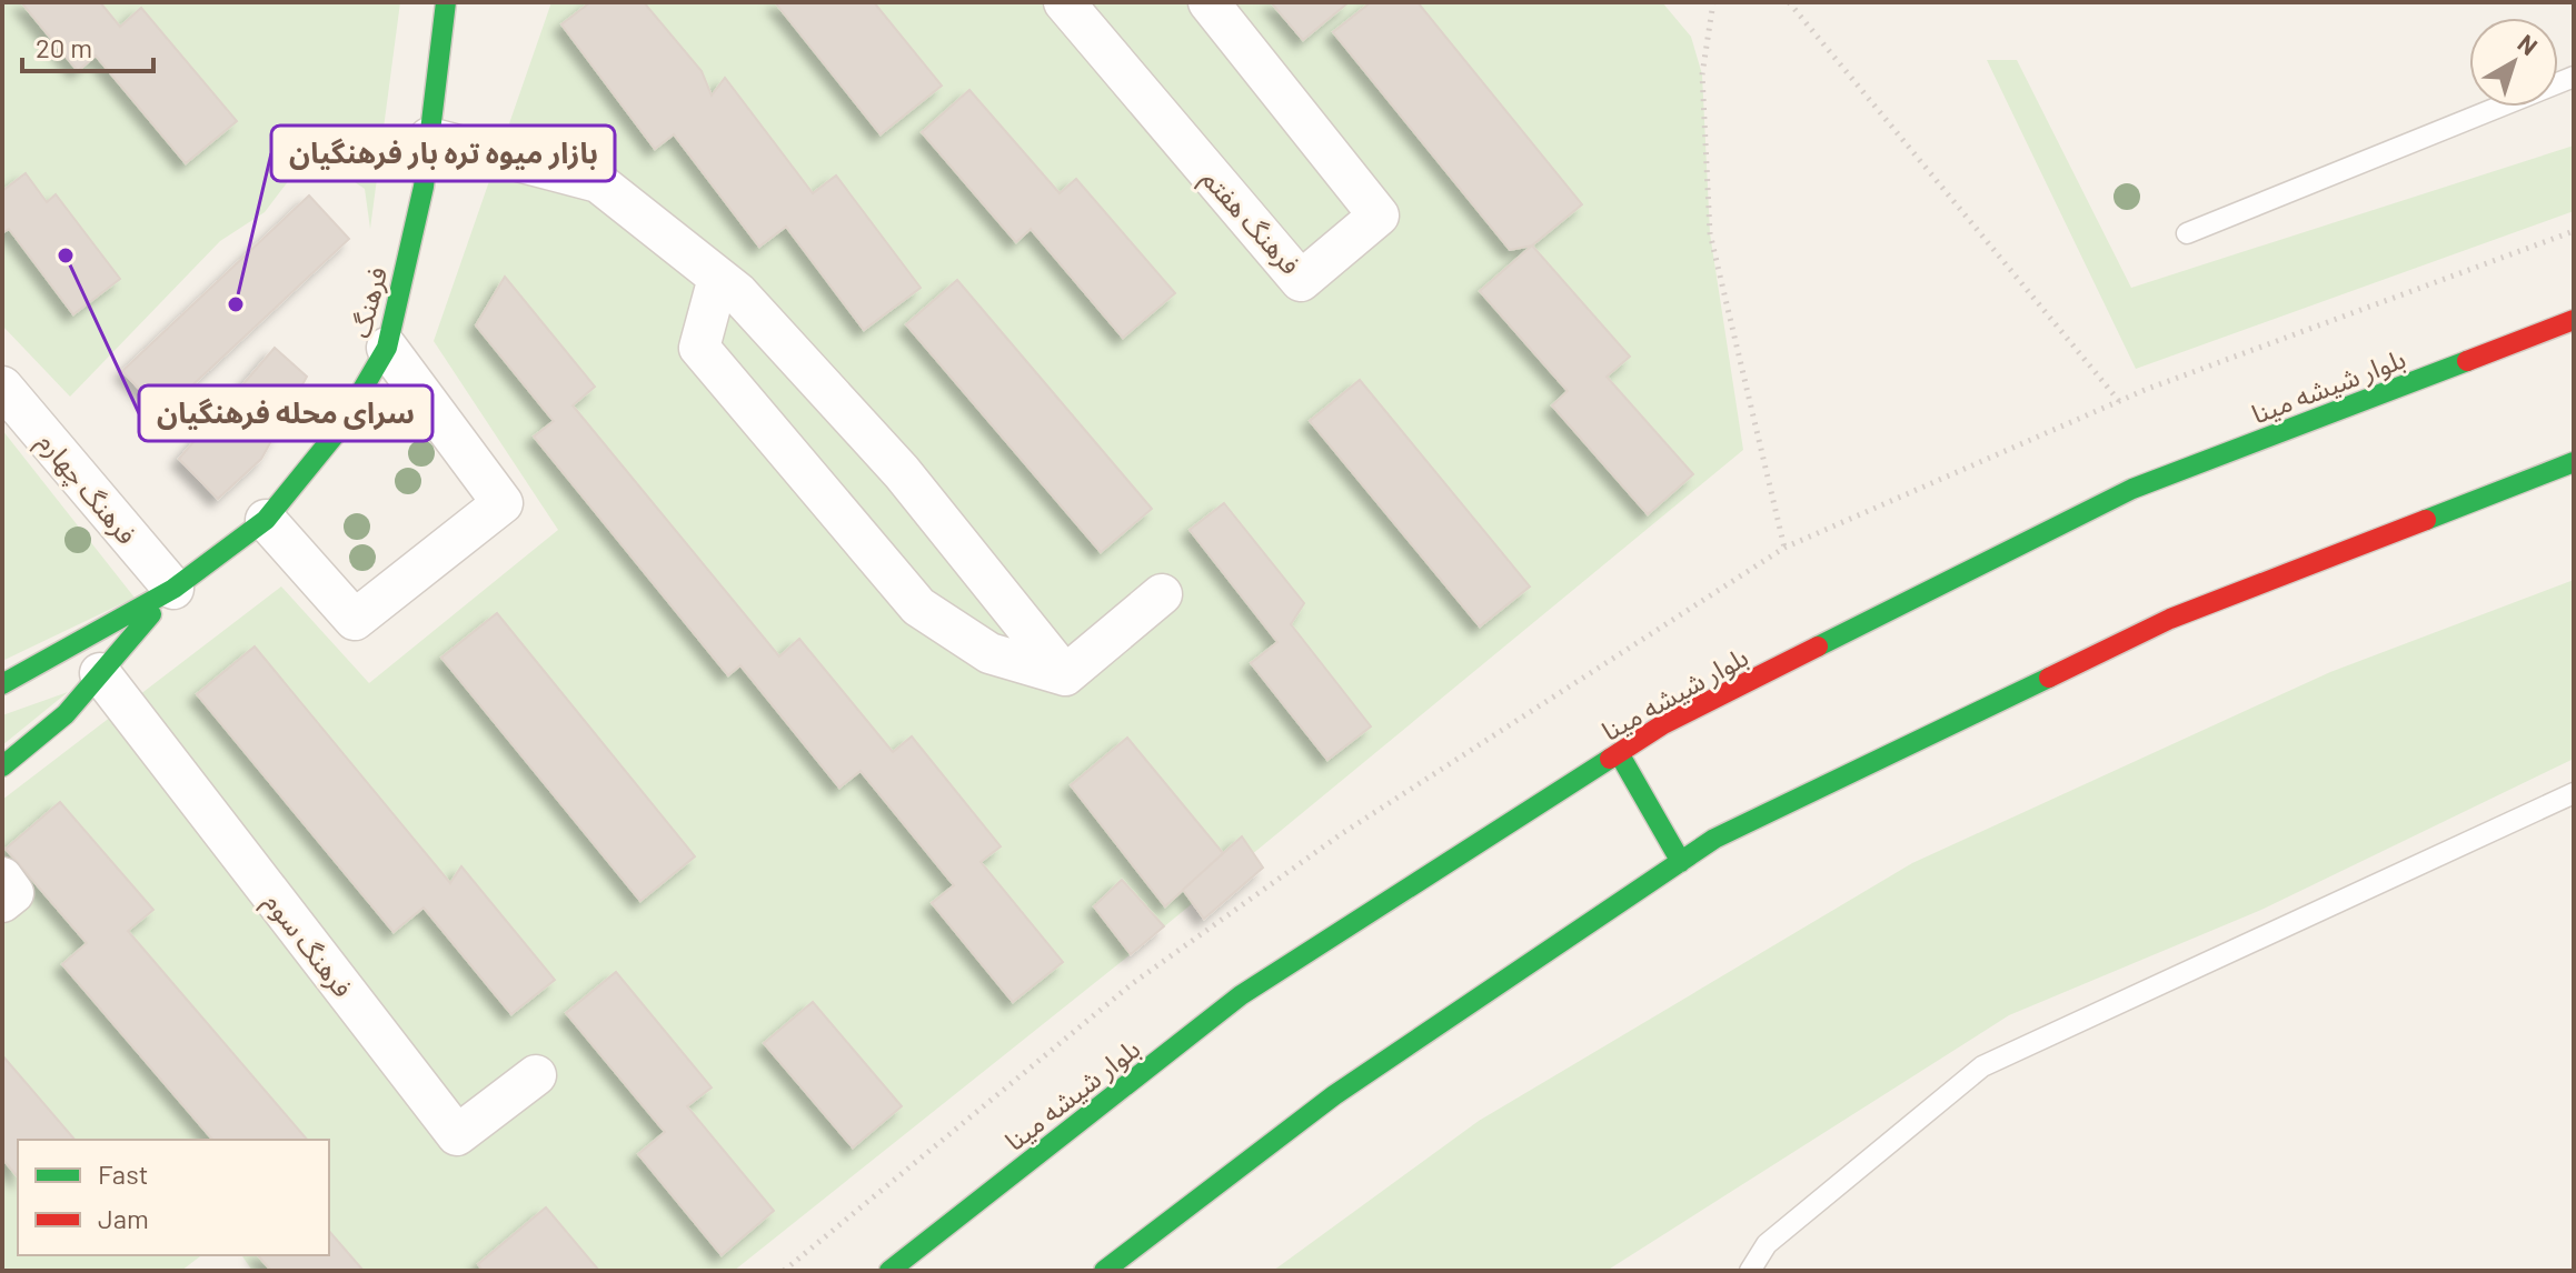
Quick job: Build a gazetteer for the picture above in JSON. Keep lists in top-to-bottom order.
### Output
{
  "streets": {
    "main road": ["فرهنگ", "بلوار شیشه مینا"],
    "street": ["فرهنگ هفتم", "فرهنگ چهارم", "فرهنگ سوم"]
  },
  "crossings": [
    ["فرهنگ", "فرهنگ چهارم"],
    ["فرهنگ", "فرهنگ سوم"]
  ],
  "places": ["سرای محله فرهنگیان", "بازار میوه تره بار فرهنگیان"],
  "legend": ["Fast", "Jam"],
  "scale_bar": "20 m",
  "north": "top right"
}
